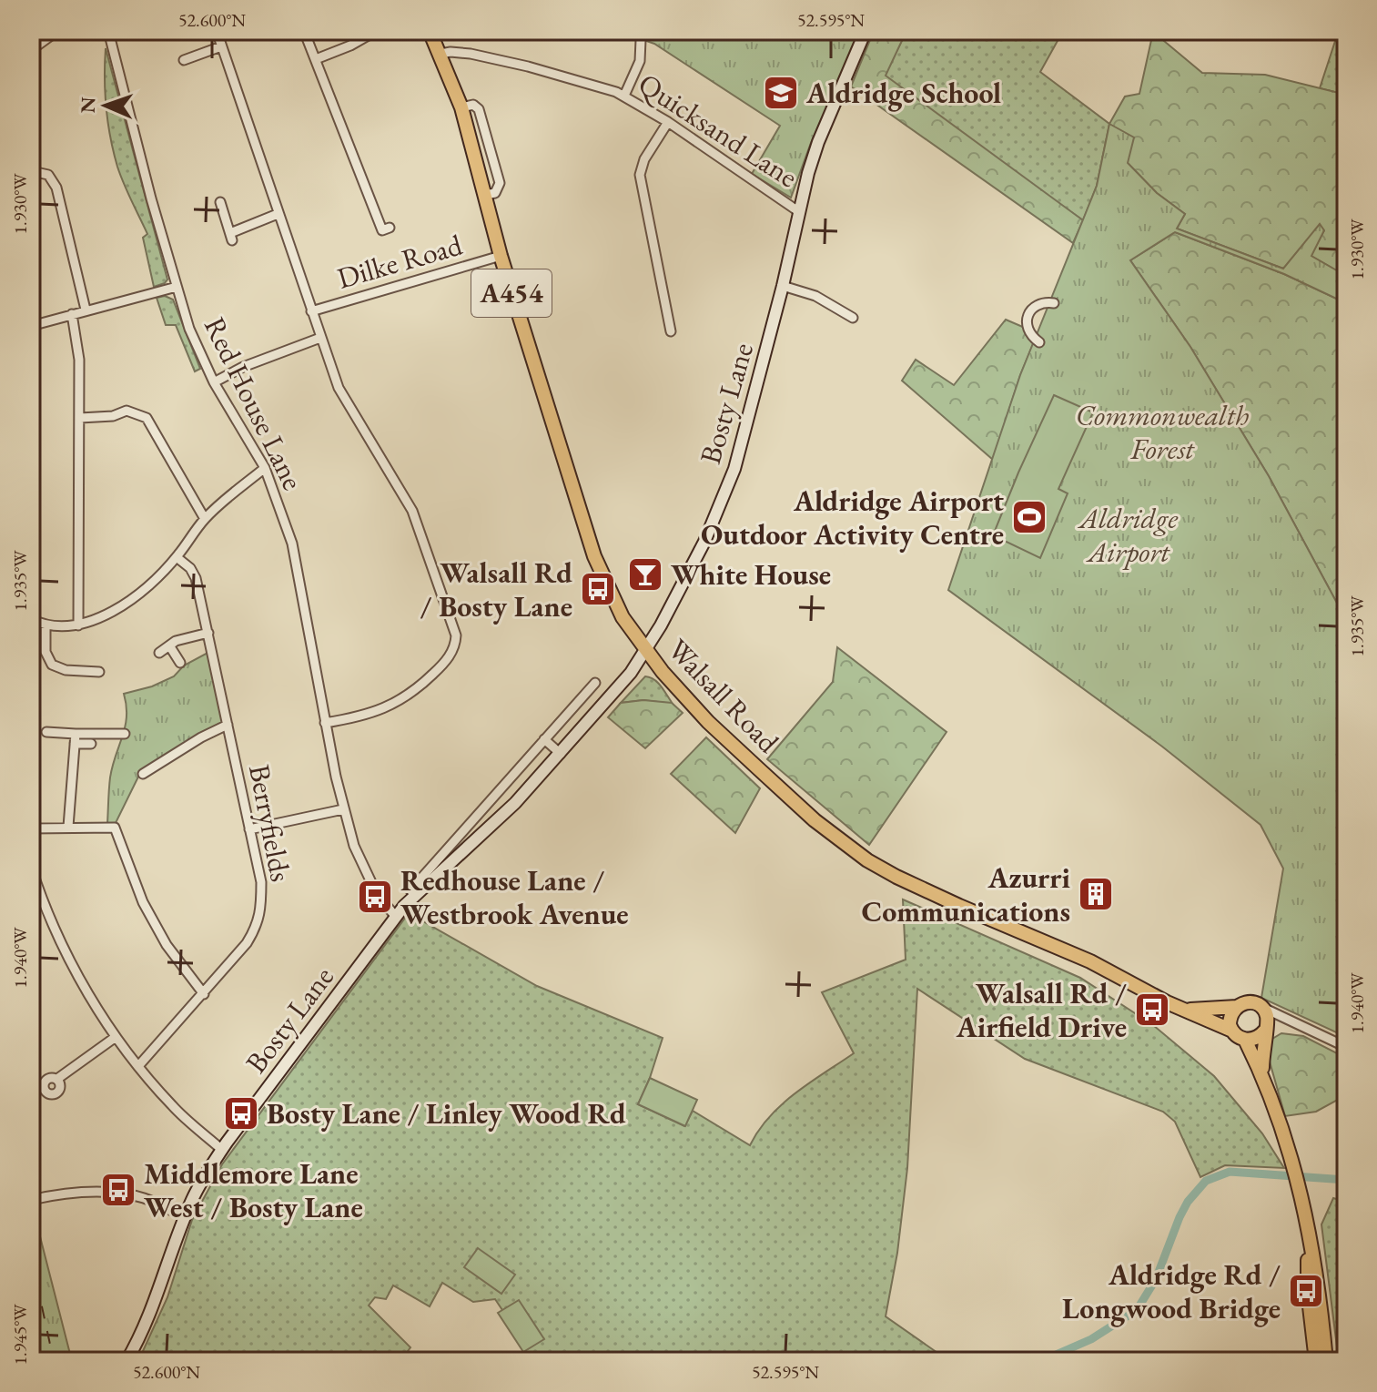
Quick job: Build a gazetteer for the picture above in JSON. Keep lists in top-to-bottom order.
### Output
{
  "streets": {
    "main road": ["A454", "Bosty Lane", "Walsall Road"],
    "street": [
      "Quicksand Lane",
      "Dilke Road",
      "Red House Lane",
      "Berryfields"
    ]
  },
  "crossings": [
    ["Quicksand Lane", "Bosty Lane"],
    ["Quicksand Lane", "Walsall Road"],
    ["Dilke Road", "Walsall Road"],
    ["Red House Lane", "Bosty Lane"],
    ["Bosty Lane", "Walsall Road"]
  ],
  "parks": ["Commonwealth Forest", "Aldridge Airport"],
  "places": {
    "school or university": ["Aldridge School"],
    "sports": ["Aldridge Airport Outdoor Activity Centre"],
    "bar": ["White House"],
    "bus stop": [
      "Walsall Rd / Bosty Lane",
      "Redhouse Lane / Westbrook Avenue",
      "Walsall Rd / Airfield Drive",
      "Bosty Lane / Linley Wood Rd",
      "Middlemore Lane West / Bosty Lane",
      "Aldridge Rd / Longwood Bridge"
    ],
    "building": ["Azurri Communications"]
  },
  "north": "left",
  "coordinates": [
    "52.600°N",
    "52.595°N",
    "1.930°W",
    "1.935°W",
    "1.940°W",
    "1.945°W"
  ]
}
